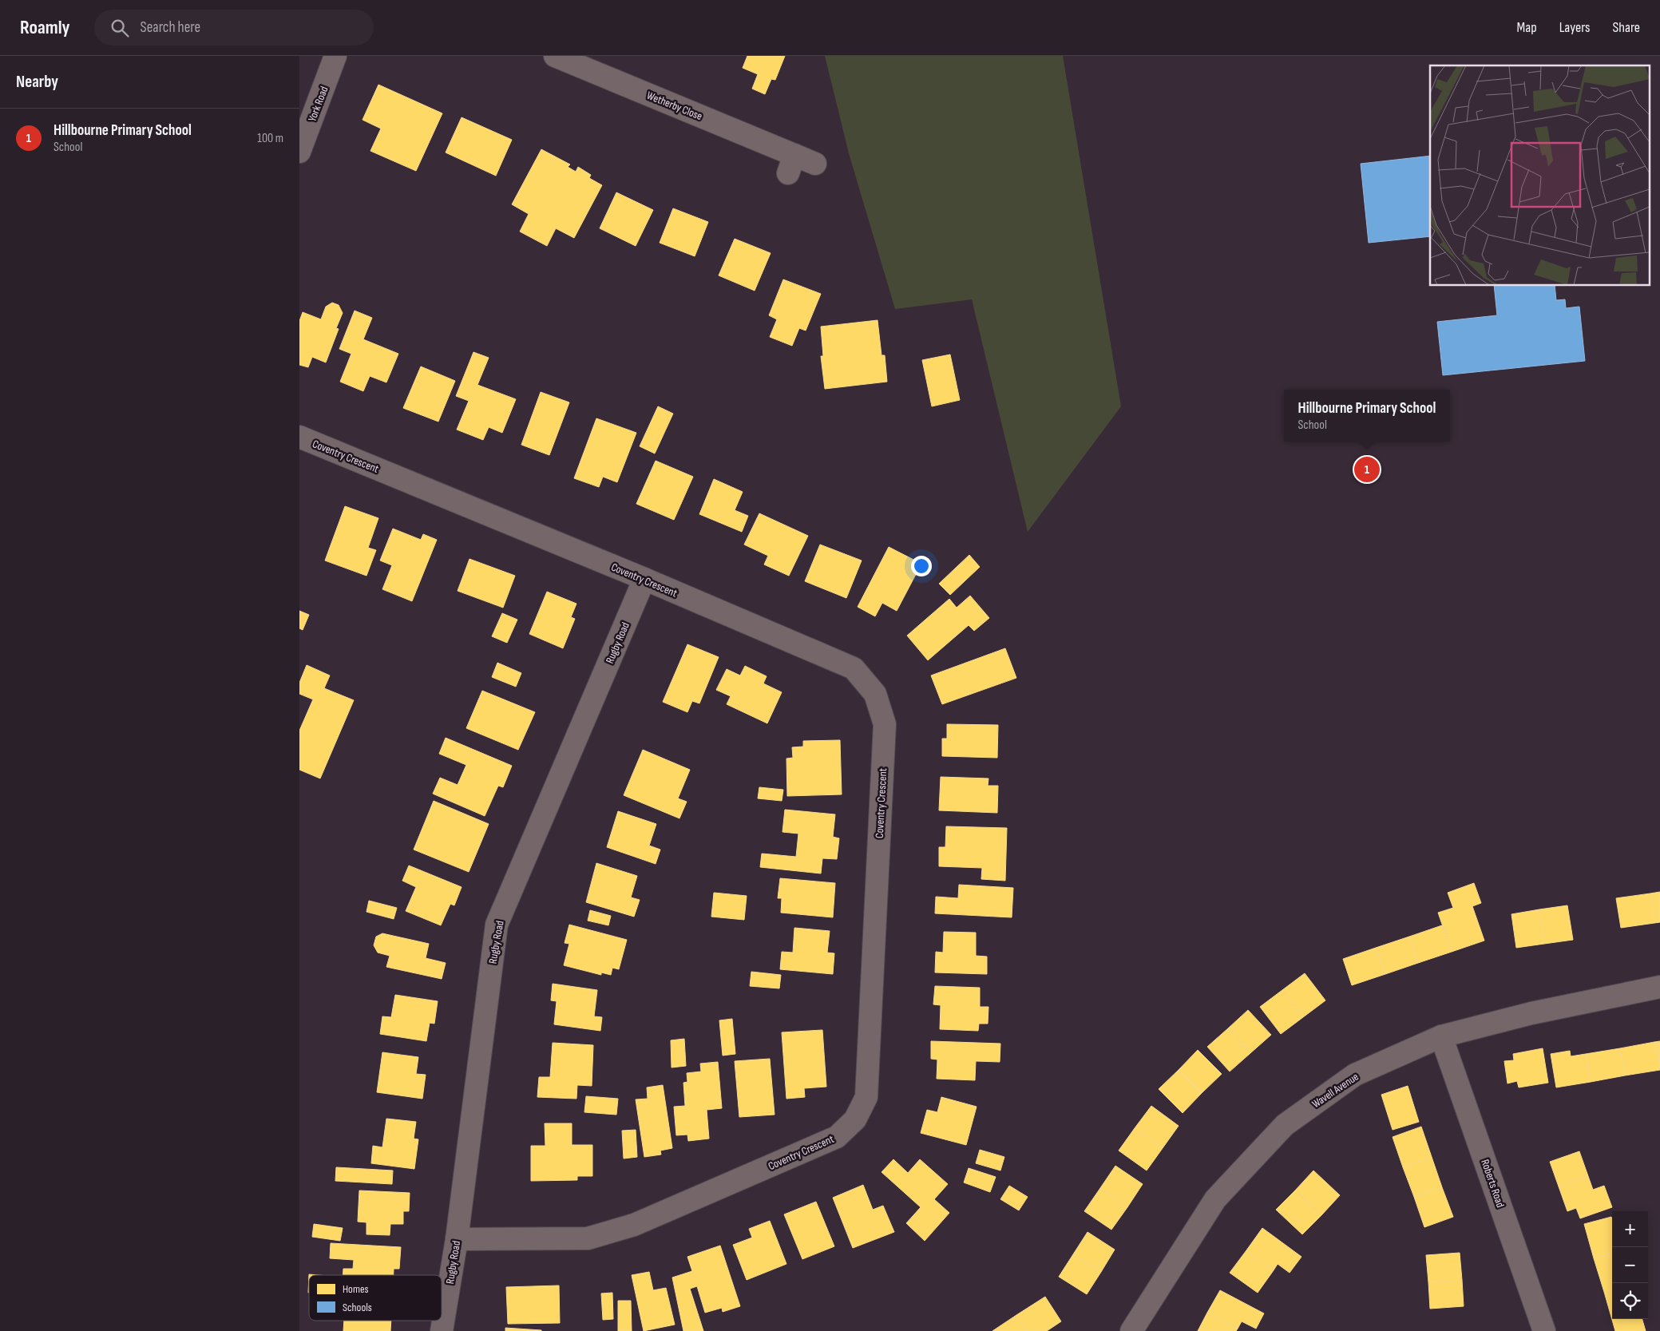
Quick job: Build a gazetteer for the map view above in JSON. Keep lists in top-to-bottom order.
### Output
{
  "streets": {
    "street": [
      "York Road",
      "Wetherby Close",
      "Coventry Crescent",
      "Rugby Road",
      "Wavell Avenue",
      "Roberts Road"
    ]
  },
  "crossings": [
    ["Coventry Crescent", "Rugby Road"],
    ["Wavell Avenue", "Roberts Road"]
  ],
  "legend": ["Homes", "Schools"],
  "page": {
    "header": "Roamly",
    "search": "Search here",
    "nav": ["Map", "Layers", "Share"],
    "heading": "Nearby",
    "list": [
      {
        "mark": "1",
        "name": "Hillbourne Primary School",
        "note": "School",
        "value": "100 m"
      }
    ],
    "popup": ["Hillbourne Primary School", "School"],
    "pins": "1",
    "map_buttons": ["+", "−"]
  }
}
